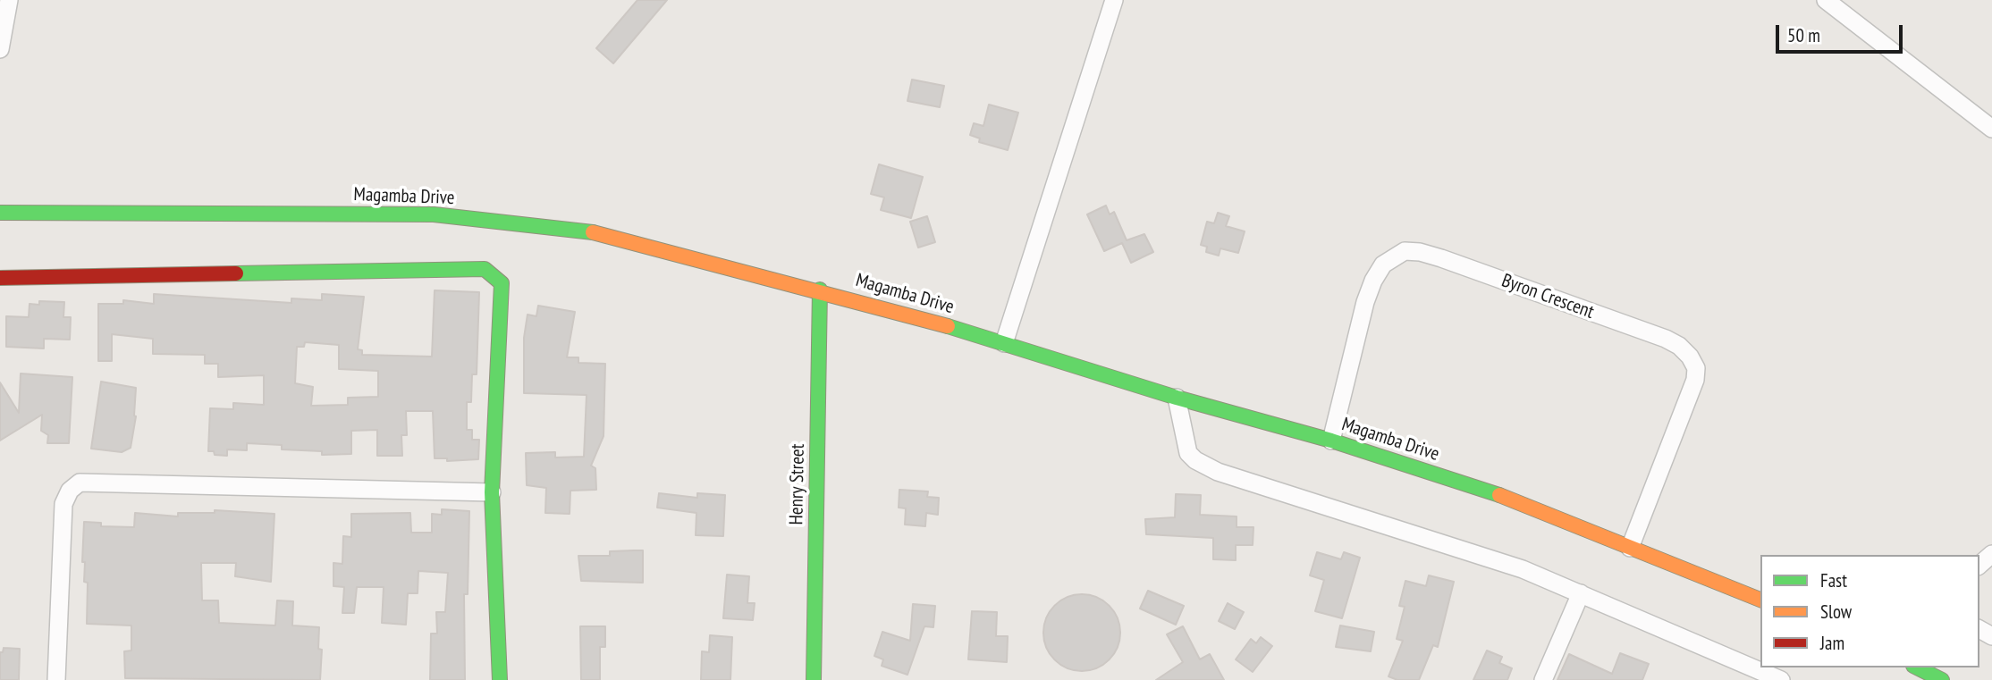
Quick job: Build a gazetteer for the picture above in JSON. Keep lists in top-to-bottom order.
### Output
{
  "streets": {
    "street": ["Magamba Drive", "Byron Crescent", "Henry Street"]
  },
  "crossings": [
    ["Magamba Drive", "Byron Crescent"],
    ["Magamba Drive", "Henry Street"]
  ],
  "legend": ["Fast", "Slow", "Jam"],
  "scale_bar": "50 m"
}
